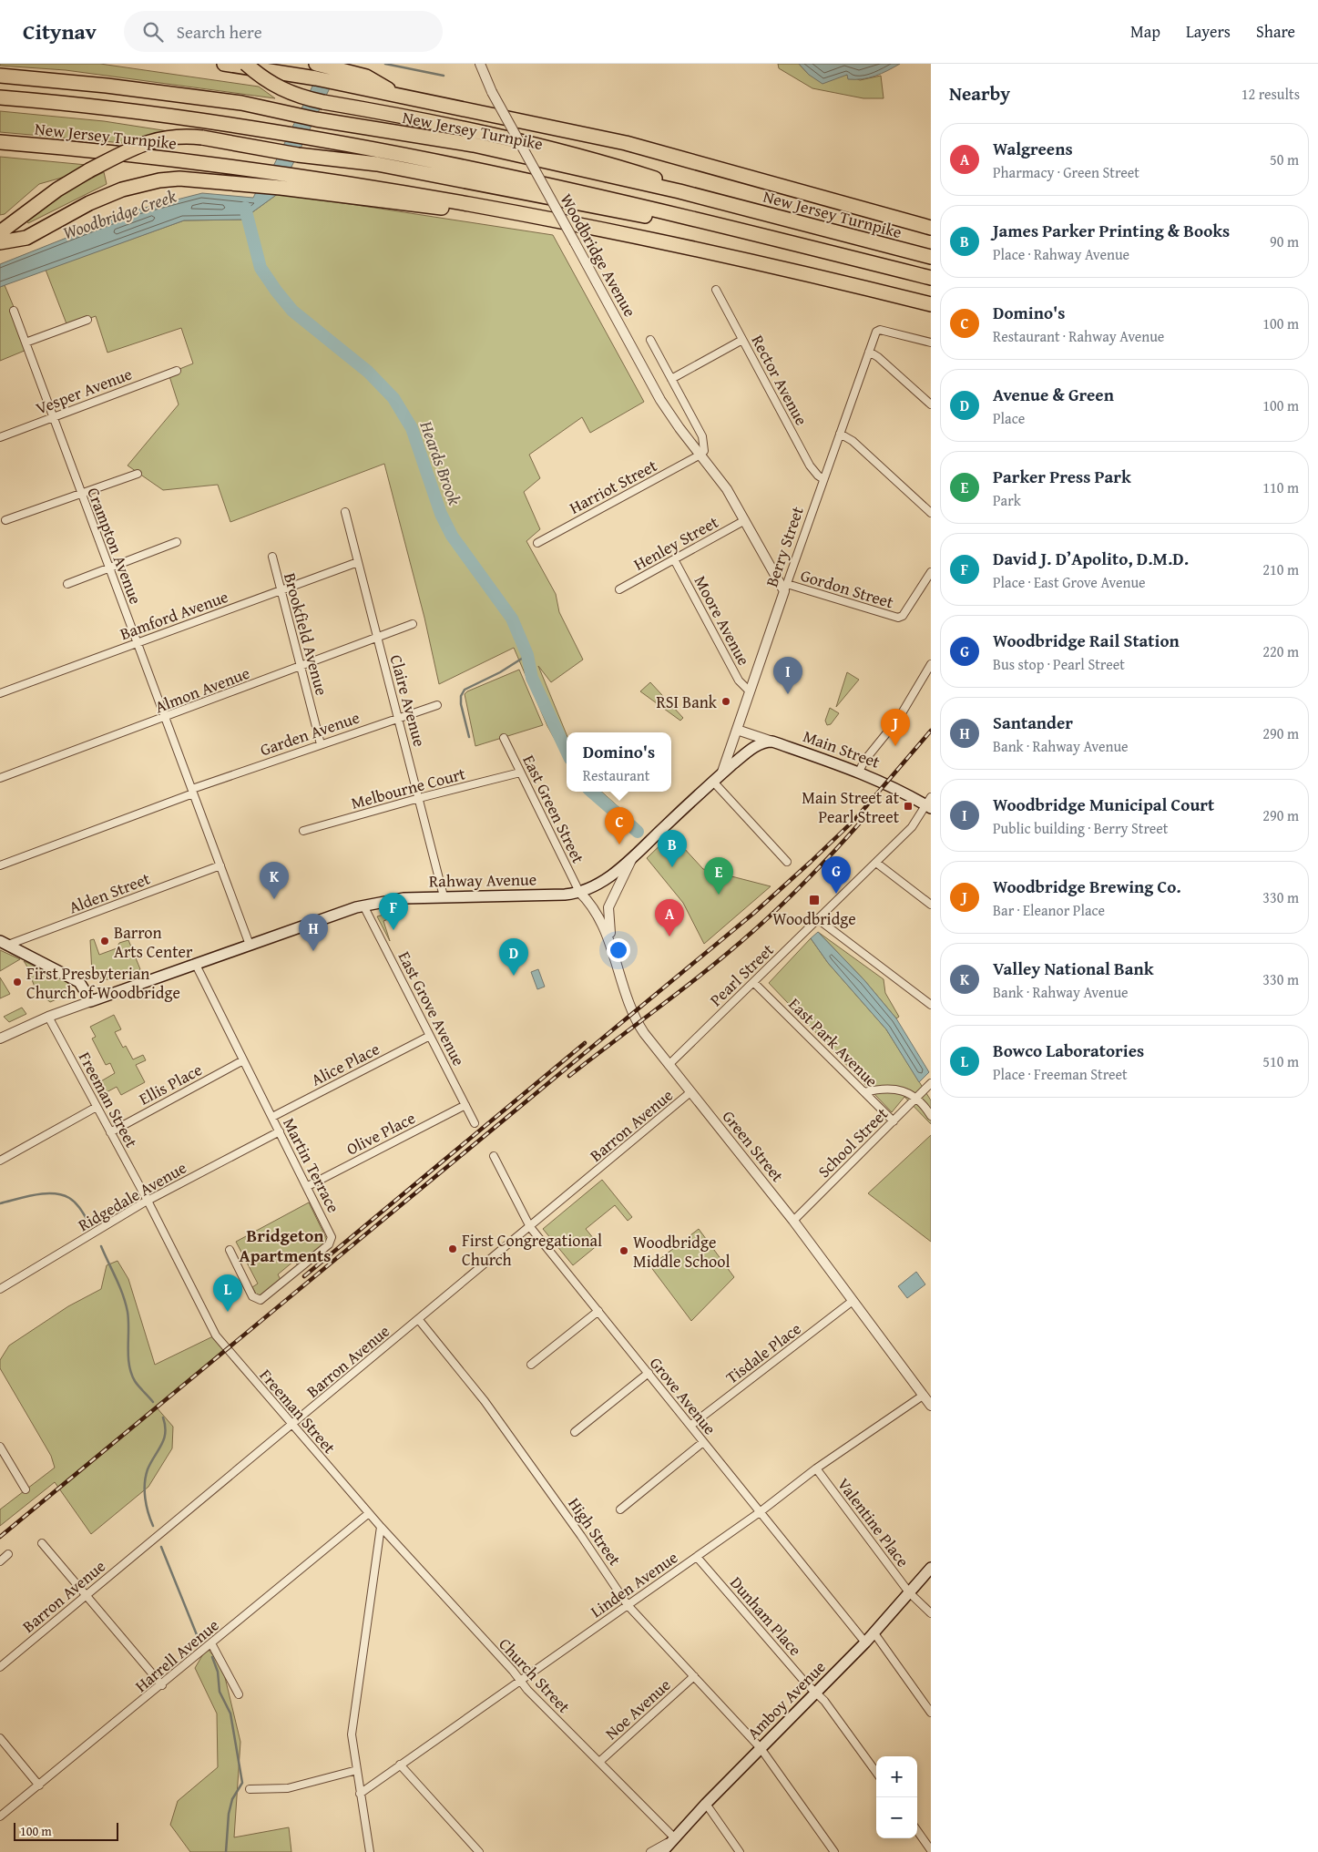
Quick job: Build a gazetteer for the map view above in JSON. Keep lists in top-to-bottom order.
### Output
{
  "streets": {
    "highway": ["New Jersey Turnpike"],
    "main road": ["Main Street", "Rahway Avenue", "Amboy Avenue"],
    "street": [
      "Woodbridge Avenue",
      "Rector Avenue",
      "Vesper Avenue",
      "Harriot Street",
      "Henley Street",
      "Crampton Avenue",
      "Berry Street",
      "Gordon Street",
      "Bamford Avenue",
      "Moore Avenue",
      "Brookfield Avenue",
      "Almon Avenue",
      "Claire Avenue",
      "Garden Avenue",
      "Melbourne Court",
      "East Green Street",
      "Alden Street",
      "Pearl Street",
      "East Grove Avenue",
      "East Park Avenue",
      "Alice Place",
      "Ellis Place",
      "Freeman Street",
      "Barron Avenue",
      "Olive Place",
      "School Street",
      "Green Street",
      "Martin Terrace",
      "Ridgedale Avenue",
      "Tisdale Place",
      "Grove Avenue",
      "Valentine Place",
      "High Street",
      "Linden Avenue",
      "Dunham Place",
      "Harrell Avenue",
      "Church Street",
      "Noe Avenue"
    ]
  },
  "crossings": [
    ["Woodbridge Avenue", "Harriot Street"],
    ["Woodbridge Avenue", "Henley Street"],
    ["Woodbridge Avenue", "Berry Street"],
    ["Woodbridge Avenue", "Gordon Street"],
    ["Rector Avenue", "Berry Street"],
    ["Vesper Avenue", "Crampton Avenue"],
    ["Henley Street", "Moore Avenue"],
    ["Crampton Avenue", "Bamford Avenue"],
    ["Crampton Avenue", "Almon Avenue"],
    ["Crampton Avenue", "Garden Avenue"],
    ["Crampton Avenue", "Rahway Avenue"],
    ["Crampton Avenue", "Alden Street"],
    ["Berry Street", "Gordon Street"],
    ["Berry Street", "Moore Avenue"],
    ["Berry Street", "Main Street"],
    ["Berry Street", "Rahway Avenue"],
    ["Bamford Avenue", "Brookfield Avenue"],
    ["Bamford Avenue", "Claire Avenue"],
    ["Brookfield Avenue", "Almon Avenue"],
    ["Brookfield Avenue", "Garden Avenue"],
    ["Almon Avenue", "Claire Avenue"],
    ["Claire Avenue", "Garden Avenue"],
    ["Claire Avenue", "Melbourne Court"],
    ["Claire Avenue", "Rahway Avenue"],
    ["Main Street", "Rahway Avenue"],
    ["Main Street", "Pearl Street"],
    ["Melbourne Court", "East Green Street"],
    ["East Green Street", "Rahway Avenue"],
    ["East Green Street", "Green Street"],
    ["Rahway Avenue", "East Grove Avenue"],
    ["Rahway Avenue", "Freeman Street"],
    ["Rahway Avenue", "Green Street"],
    ["Rahway Avenue", "Martin Terrace"],
    ["Pearl Street", "East Park Avenue"],
    ["Pearl Street", "Green Street"],
    ["East Grove Avenue", "Alice Place"],
    ["East Grove Avenue", "Olive Place"],
    ["East Park Avenue", "School Street"],
    ["Alice Place", "Martin Terrace"],
    ["Ellis Place", "Freeman Street"],
    ["Ellis Place", "Martin Terrace"],
    ["Freeman Street", "Barron Avenue"],
    ["Freeman Street", "Ridgedale Avenue"],
    ["Freeman Street", "Harrell Avenue"],
    ["Freeman Street", "Church Street"],
    ["Barron Avenue", "Green Street"],
    ["Barron Avenue", "Grove Avenue"],
    ["Barron Avenue", "High Street"],
    ["Olive Place", "Martin Terrace"],
    ["School Street", "Green Street"],
    ["Green Street", "Tisdale Place"],
    ["Green Street", "Linden Avenue"],
    ["Martin Terrace", "Ridgedale Avenue"],
    ["Tisdale Place", "Grove Avenue"],
    ["Grove Avenue", "Linden Avenue"],
    ["Grove Avenue", "Amboy Avenue"],
    ["Valentine Place", "Linden Avenue"],
    ["Valentine Place", "Amboy Avenue"],
    ["High Street", "Linden Avenue"],
    ["High Street", "Amboy Avenue"],
    ["High Street", "Noe Avenue"],
    ["Linden Avenue", "Dunham Place"],
    ["Linden Avenue", "Church Street"],
    ["Dunham Place", "Amboy Avenue"],
    ["Church Street", "Amboy Avenue"],
    ["Church Street", "Noe Avenue"]
  ],
  "districts": ["Bridgeton Apartments"],
  "water": ["Woodbridge Creek", "Heards Brook"],
  "places": {
    "other": [
      "RSI Bank",
      "Barron Arts Center",
      "First Presbyterian Church of Woodbridge",
      "First Congregational Church",
      "Woodbridge Middle School"
    ],
    "transit": ["Main Street at Pearl Street", "Woodbridge"]
  },
  "scale_bar": "100 m",
  "page": {
    "header": "Citynav",
    "search": "Search here",
    "nav": ["Map", "Layers", "Share"],
    "heading": ["Nearby", "12 results"],
    "list": [
      {
        "mark": "A",
        "name": "Walgreens",
        "note": "Pharmacy · Green Street",
        "value": "50 m"
      },
      {
        "mark": "B",
        "name": "James Parker Printing & Books",
        "note": "Place · Rahway Avenue",
        "value": "90 m"
      },
      {
        "mark": "C",
        "name": "Domino's",
        "note": "Restaurant · Rahway Avenue",
        "value": "100 m"
      },
      {
        "mark": "D",
        "name": "Avenue & Green",
        "note": "Place",
        "value": "100 m"
      },
      {
        "mark": "E",
        "name": "Parker Press Park",
        "note": "Park",
        "value": "110 m"
      },
      {
        "mark": "F",
        "name": "David J. D’Apolito, D.M.D.",
        "note": "Place · East Grove Avenue",
        "value": "210 m"
      },
      {
        "mark": "G",
        "name": "Woodbridge Rail Station",
        "note": "Bus stop · Pearl Street",
        "value": "220 m"
      },
      {
        "mark": "H",
        "name": "Santander",
        "note": "Bank · Rahway Avenue",
        "value": "290 m"
      },
      {
        "mark": "I",
        "name": "Woodbridge Municipal Court",
        "note": "Public building · Berry Street",
        "value": "290 m"
      },
      {
        "mark": "J",
        "name": "Woodbridge Brewing Co.",
        "note": "Bar · Eleanor Place",
        "value": "330 m"
      },
      {
        "mark": "K",
        "name": "Valley National Bank",
        "note": "Bank · Rahway Avenue",
        "value": "330 m"
      },
      {
        "mark": "L",
        "name": "Bowco Laboratories",
        "note": "Place · Freeman Street",
        "value": "510 m"
      }
    ],
    "pins": [
      "I",
      "J",
      "C",
      "B",
      "G",
      "E",
      "K",
      "F",
      "A",
      "H",
      "D",
      "L"
    ],
    "popup": ["Domino's", "Restaurant"],
    "map_buttons": ["+", "−"],
    "scale": "100 m"
  }
}
